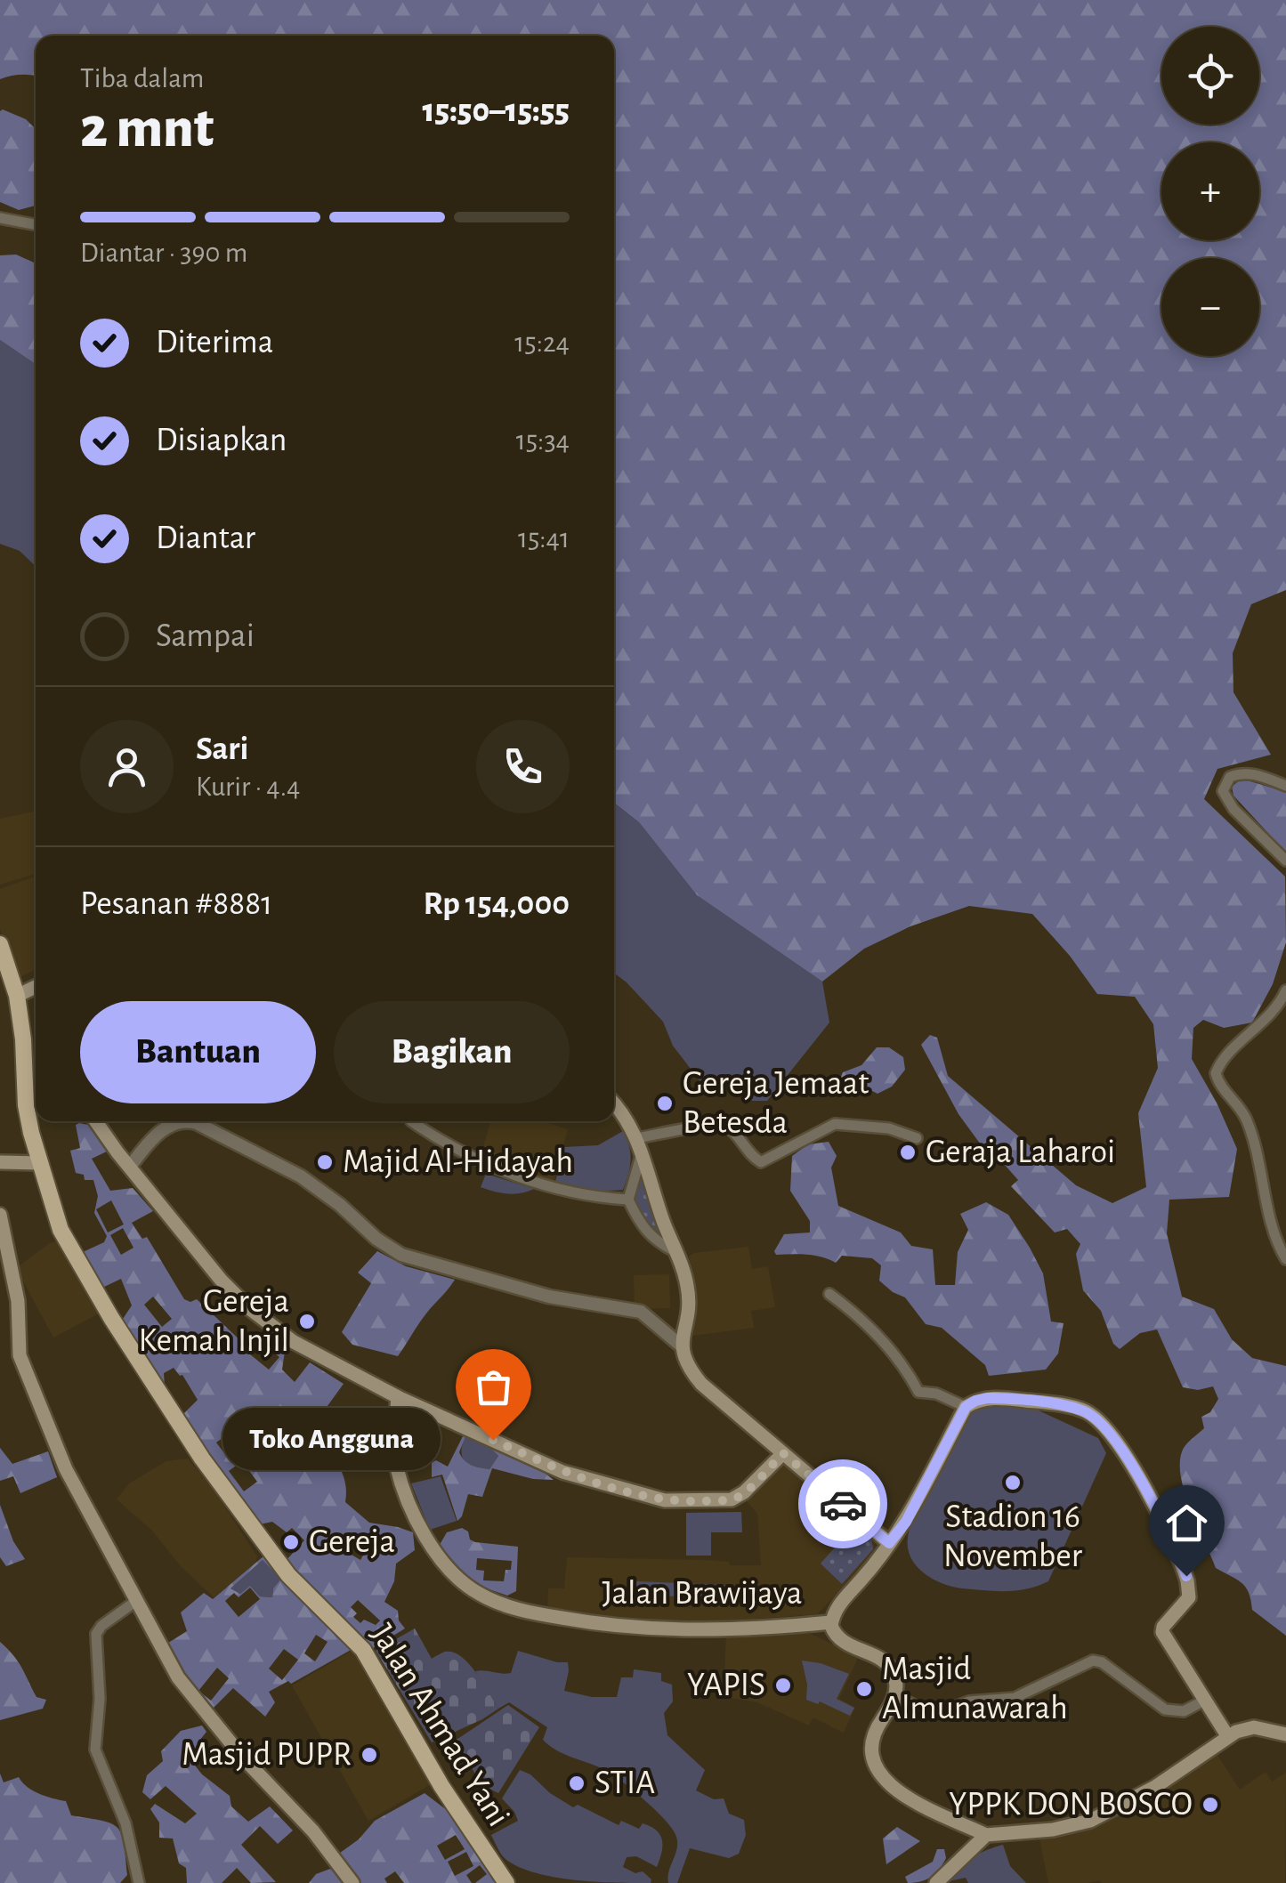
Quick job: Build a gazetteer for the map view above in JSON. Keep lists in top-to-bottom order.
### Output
{
  "streets": {
    "main road": ["Jalan Brawijaya", "Jalan Ahmad Yani"]
  },
  "places": [
    "Gereja Jemaat Betesda",
    "Geraja Laharoi",
    "Majid Al-Hidayah",
    "Gereja Kemah Injil",
    "Toko Angguna",
    "Stadion 16 November",
    "Gereja",
    "YAPIS",
    "Masjid Almunawarah",
    "Masjid PUPR",
    "STIA",
    "YPPK DON BOSCO"
  ],
  "page": {
    "map_buttons": ["+", "−"],
    "heading": ["2 mnt", "Tiba dalam", "15:50–15:55"],
    "panel": [
      "Sari",
      "Kurir · 4.4",
      "Pesanan #8881",
      "Rp 154,000"
    ],
    "bar": "Diantar · 390 m",
    "list": [
      ["Diterima", "15:24"],
      ["Disiapkan", "15:34"],
      ["Diantar", "15:41"],
      "Sampai"
    ],
    "buttons": ["Bantuan", "Bagikan"],
    "bubble": "Toko Angguna"
  }
}
